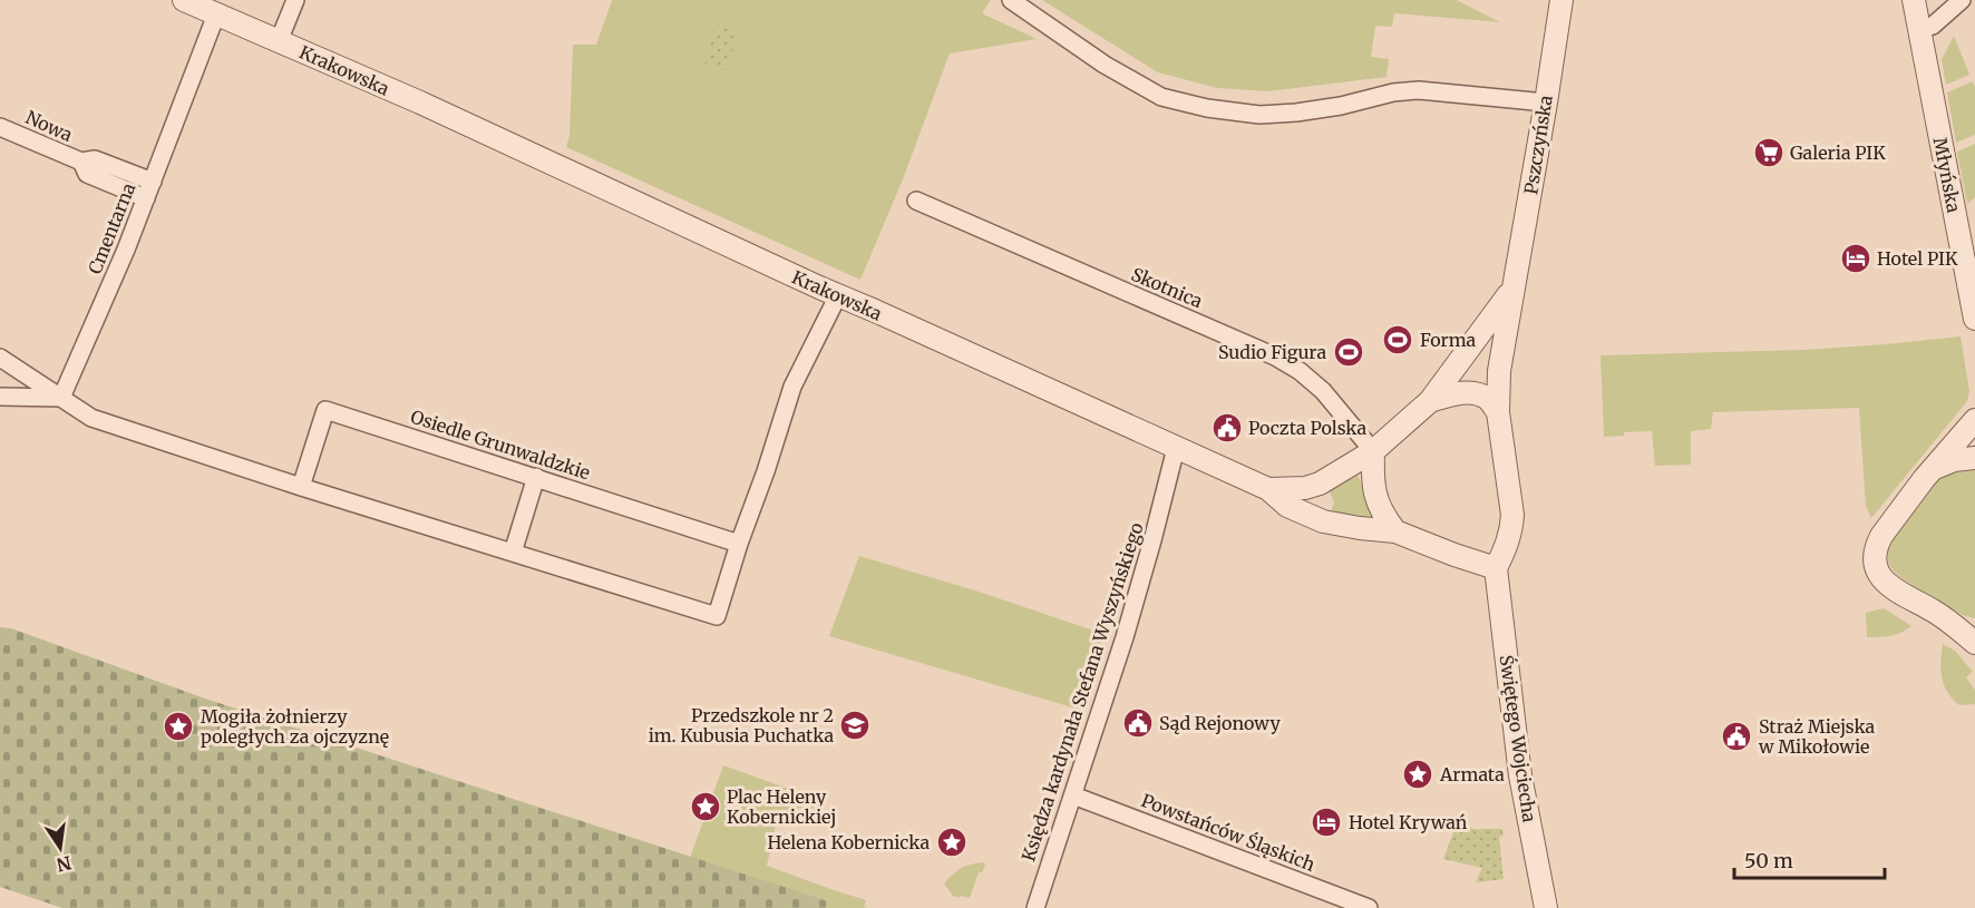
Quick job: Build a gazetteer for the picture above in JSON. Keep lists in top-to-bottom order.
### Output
{
  "streets": {
    "street": [
      "Krakowska",
      "Nowa",
      "Pszczyńska",
      "Młyńska",
      "Cmentarna",
      "Skotnica",
      "Osiedle Grunwaldzkie",
      "Księdza kardynała Stefana Wyszyńskiego",
      "Świętego Wojciecha",
      "Powstańców Śląskich"
    ]
  },
  "crossings": [
    ["Krakowska", "Pszczyńska"],
    ["Krakowska", "Cmentarna"],
    ["Krakowska", "Skotnica"],
    ["Krakowska", "Księdza kardynała Stefana Wyszyńskiego"],
    ["Krakowska", "Świętego Wojciecha"],
    ["Nowa", "Cmentarna"],
    ["Pszczyńska", "Skotnica"],
    ["Pszczyńska", "Świętego Wojciecha"],
    ["Skotnica", "Świętego Wojciecha"],
    ["Księdza kardynała Stefana Wyszyńskiego", "Powstańców Śląskich"]
  ],
  "places": {
    "supermarket": ["Galeria PIK"],
    "hotel": ["Hotel PIK", "Hotel Krywań"],
    "sports": ["Forma", "Sudio Figura"],
    "public building": ["Poczta Polska", "Sąd Rejonowy", "Straż Miejska w Mikołowie"],
    "school or university": ["Przedszkole nr 2 im. Kubusia Puchatka"],
    "place": [
      "Mogiła żołnierzy poległych za ojczyznę",
      "Armata",
      "Plac Heleny Kobernickiej",
      "Helena Kobernicka"
    ]
  },
  "scale_bar": "50 m",
  "north": "bottom"
}
